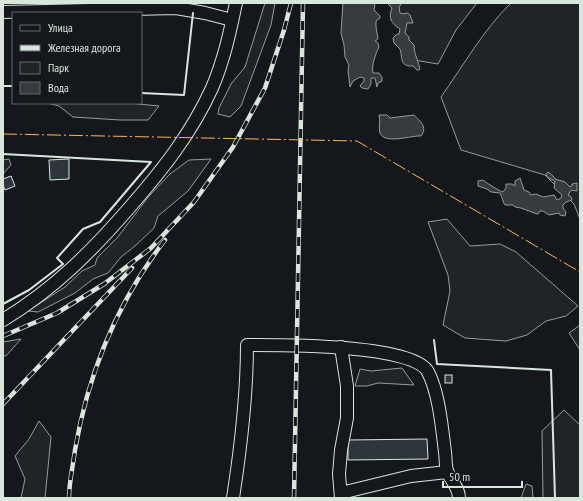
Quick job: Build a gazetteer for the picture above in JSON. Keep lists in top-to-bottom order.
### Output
{
  "legend": [
    "Улица",
    "Железная дорога",
    "Парк",
    "Вода"
  ],
  "scale_bar": "50 m"
}
